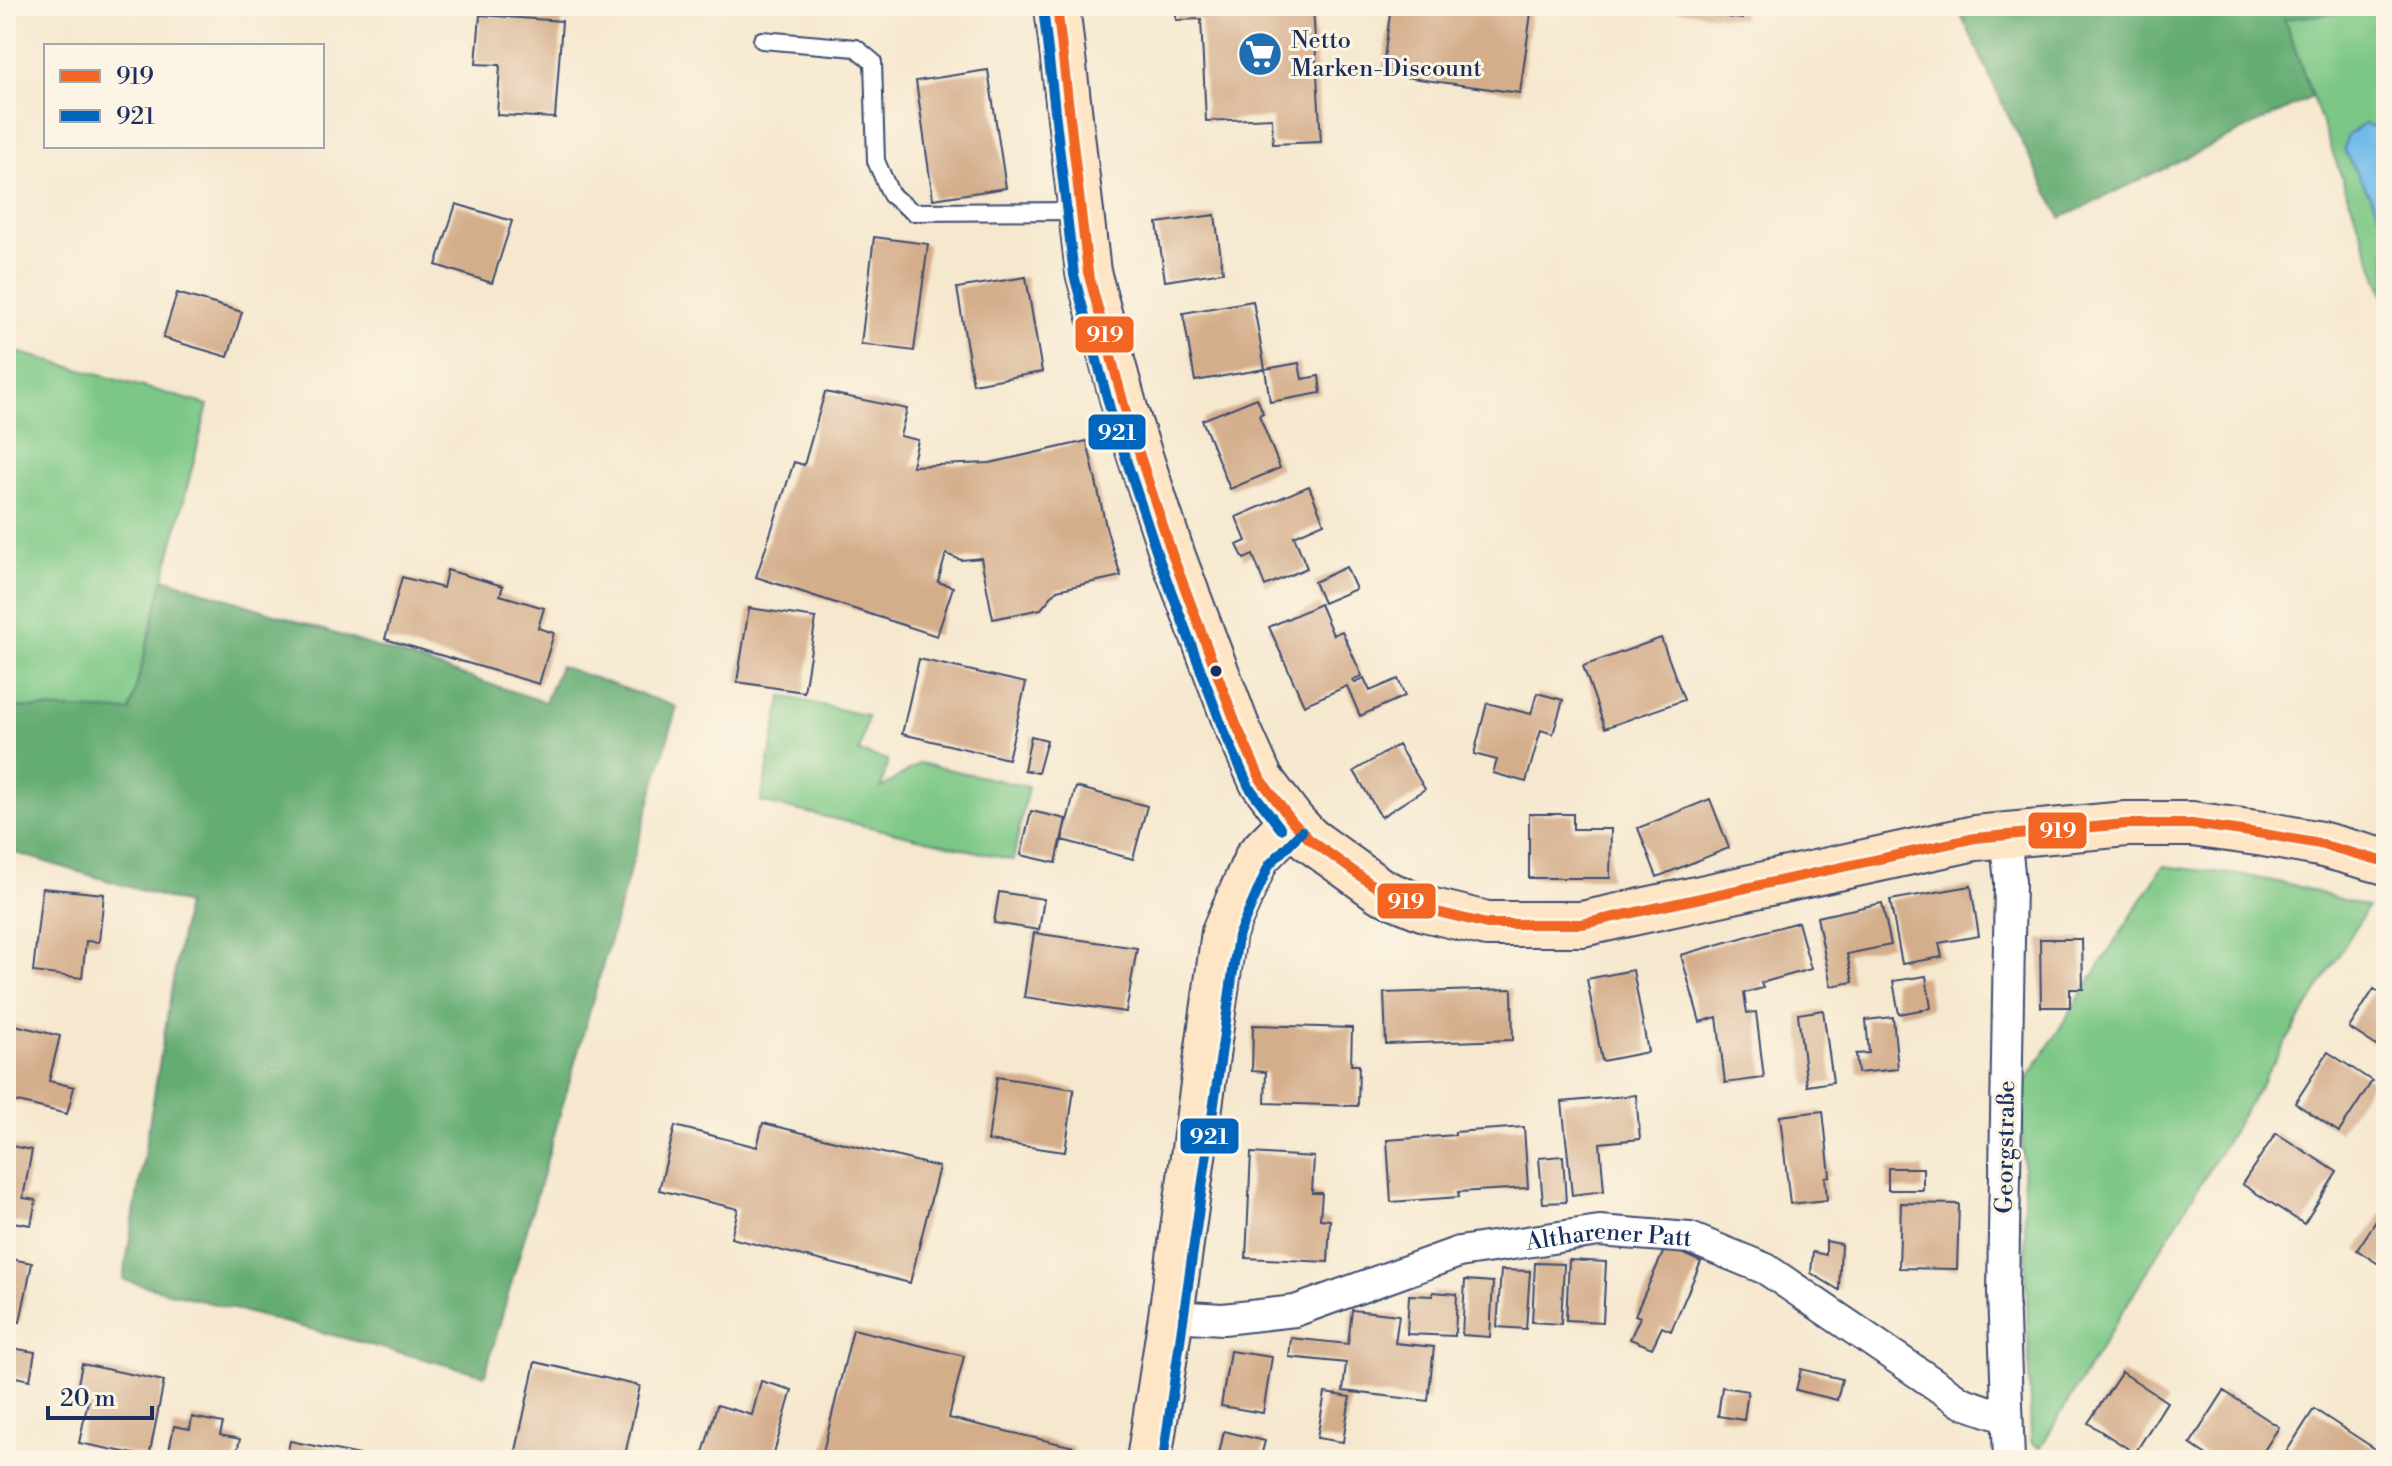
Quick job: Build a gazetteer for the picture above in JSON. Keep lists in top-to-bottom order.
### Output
{
  "streets": {
    "street": ["Georgstraße", "Altharener Patt"]
  },
  "crossings": [
    ["Georgstraße", "Altharener Patt"]
  ],
  "places": {
    "supermarket": ["Netto Marken-Discount"]
  },
  "lines": ["transit line 919", "transit line 921"],
  "legend": ["919", "921"],
  "scale_bar": "20 m"
}
